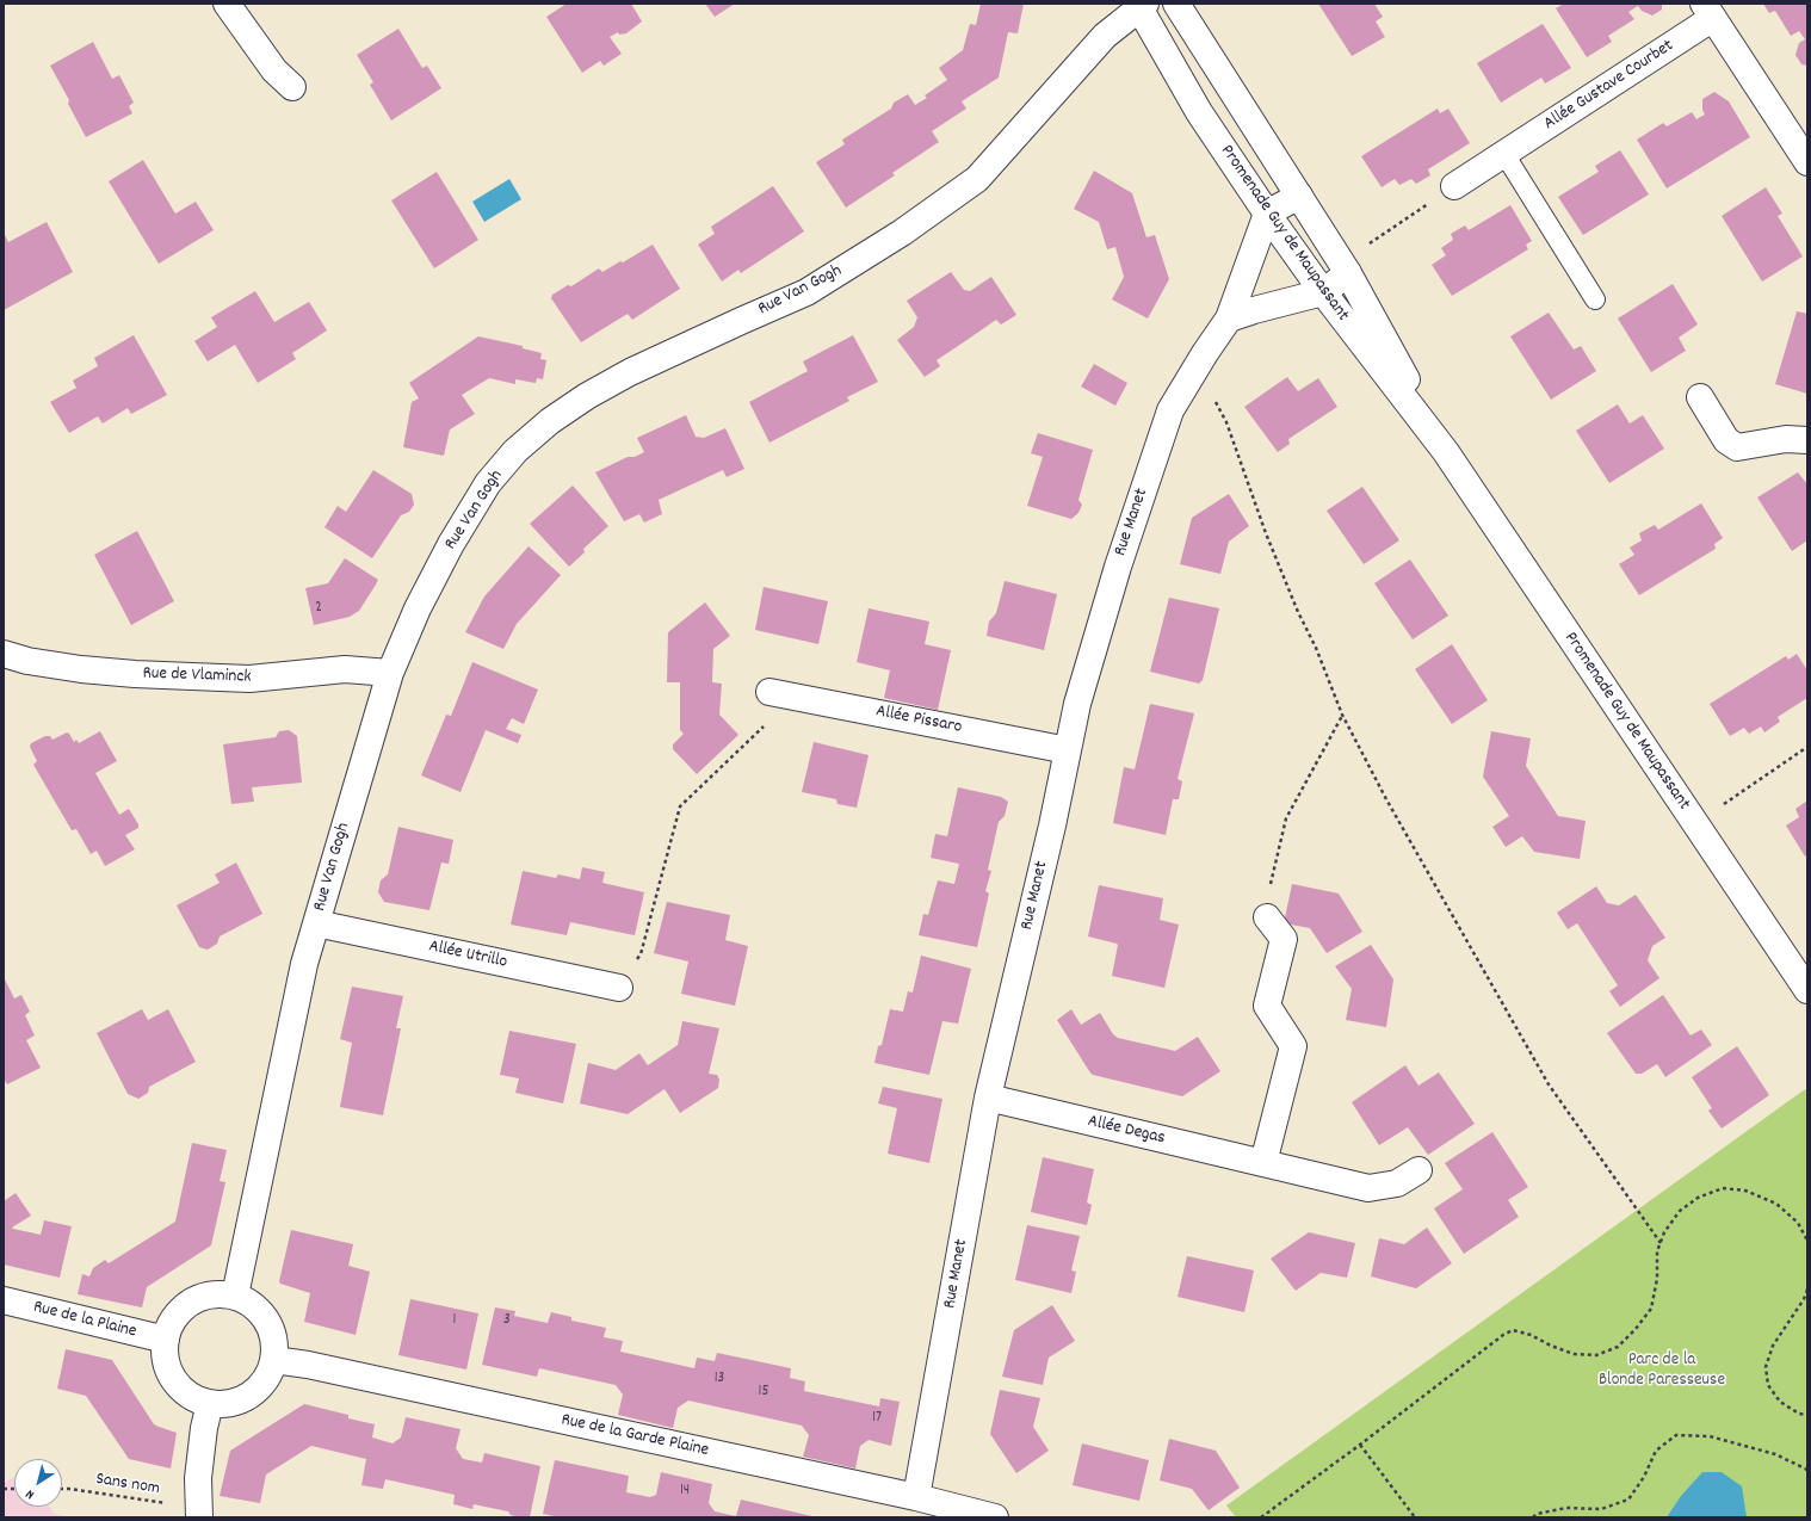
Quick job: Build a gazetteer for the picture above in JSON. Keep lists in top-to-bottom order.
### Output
{
  "streets": {
    "street": [
      "Allée Gustave Courbet",
      "Promenade Guy de Maupassant",
      "Rue Van Gogh",
      "Rue Manet",
      "Rue de Vlaminck",
      "Allée Pissaro",
      "Allée Utrillo",
      "Allée Degas",
      "Rue de la Plaine",
      "Rue de la Garde Plaine"
    ],
    "path": ["Sans nom"]
  },
  "crossings": [
    ["Promenade Guy de Maupassant", "Rue Van Gogh"],
    ["Promenade Guy de Maupassant", "Rue Manet"],
    ["Rue Van Gogh", "Rue de Vlaminck"],
    ["Rue Van Gogh", "Allée Utrillo"],
    ["Rue Van Gogh", "Rue de la Plaine"],
    ["Rue Van Gogh", "Rue de la Garde Plaine"],
    ["Rue Manet", "Allée Pissaro"],
    ["Rue Manet", "Allée Degas"],
    ["Rue Manet", "Rue de la Garde Plaine"],
    ["Rue de la Plaine", "Rue de la Garde Plaine"]
  ],
  "parks": ["Parc de la Blonde Paresseuse"],
  "house_numbers": [
    "2",
    "1",
    "3",
    "13",
    "15",
    "17",
    "14"
  ],
  "north": "bottom left"
}
